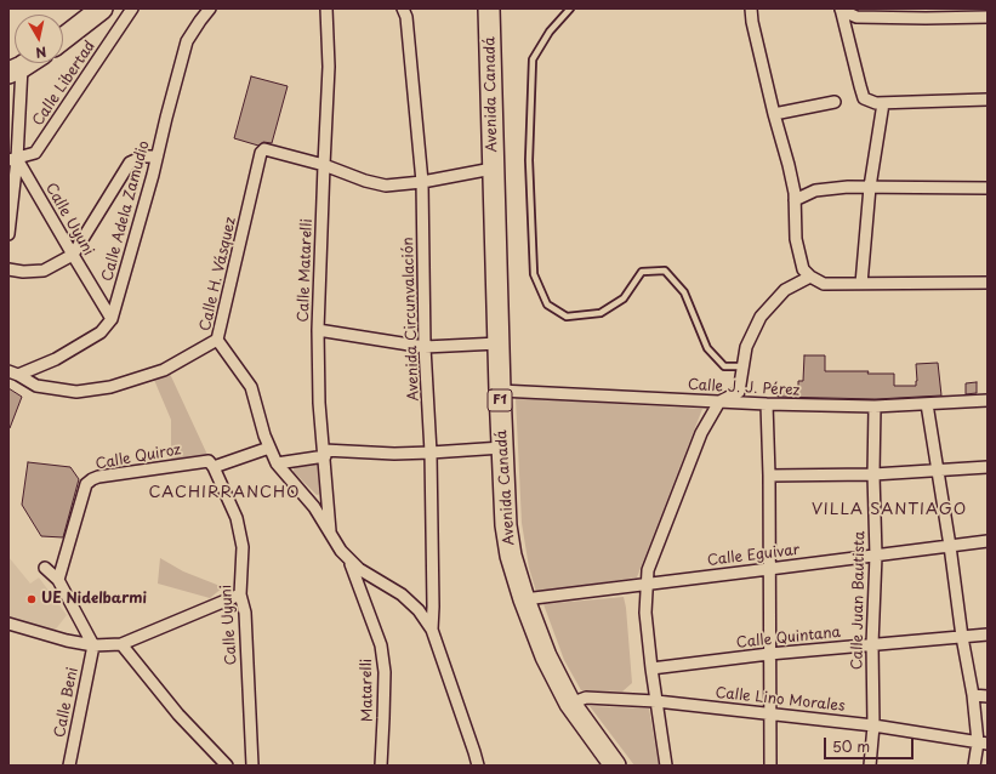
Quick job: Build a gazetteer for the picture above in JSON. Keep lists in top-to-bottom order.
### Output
{
  "streets": {
    "highway": ["Avenida Canadá", "F1"],
    "street": [
      "Calle Libertad",
      "Calle Adela Zamudio",
      "Calle Uyuni",
      "Calle Matarelli",
      "Calle H. Vásquez",
      "Avenida Circunvalación",
      "Calle J. J. Pérez",
      "Calle Quiroz",
      "Calle Eguivar",
      "Calle Juan Bautista",
      "Calle Quintana",
      "Matarelli",
      "Calle Lino Morales",
      "Calle Beni"
    ]
  },
  "crossings": [
    ["Calle Libertad", "Calle Uyuni"],
    ["Avenida Canadá", "Calle J. J. Pérez"],
    ["Avenida Canadá", "Calle Eguivar"],
    ["Avenida Canadá", "Calle Lino Morales"],
    ["Calle Adela Zamudio", "Calle Uyuni"],
    ["Calle Uyuni", "Calle Quiroz"],
    ["Calle Matarelli", "Calle H. Vásquez"],
    ["Calle H. Vásquez", "Avenida Circunvalación"],
    ["Calle H. Vásquez", "Calle Quiroz"],
    ["Calle H. Vásquez", "Matarelli"],
    ["Calle J. J. Pérez", "Calle Juan Bautista"],
    ["Calle Eguivar", "Calle Juan Bautista"],
    ["Calle Juan Bautista", "Calle Quintana"],
    ["Calle Juan Bautista", "Calle Lino Morales"]
  ],
  "districts": ["CACHIRRANCHO", "VILLA SANTIAGO"],
  "places": ["UE Nidelbarmi"],
  "scale_bar": "50 m",
  "north": "bottom"
}
